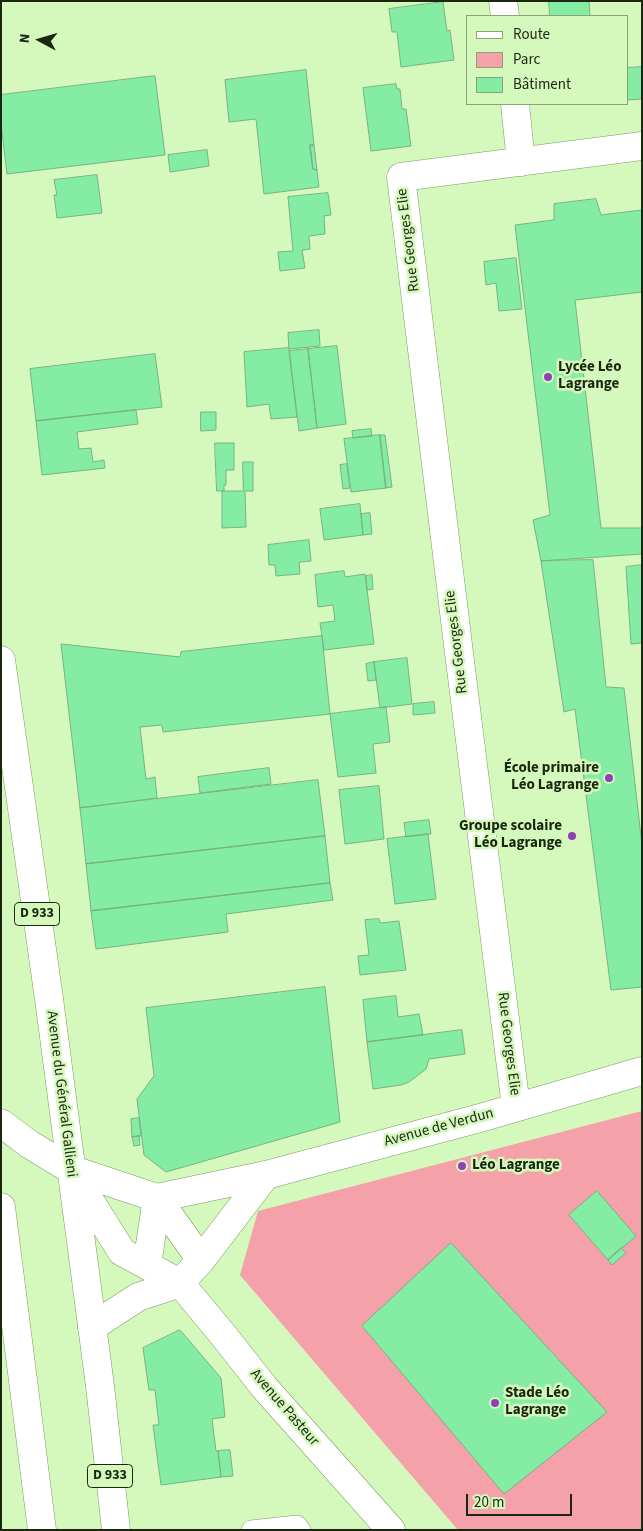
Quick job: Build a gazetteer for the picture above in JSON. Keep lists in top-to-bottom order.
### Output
{
  "streets": {
    "street": [
      "Rue Georges Elie",
      "D 933",
      "Avenue du Général Gallieni",
      "Avenue de Verdun",
      "Avenue Pasteur"
    ]
  },
  "crossings": [
    ["Rue Georges Elie", "Avenue de Verdun"],
    ["Avenue du Général Gallieni", "Avenue Pasteur"]
  ],
  "places": [
    "Lycée Léo Lagrange",
    "École primaire Léo Lagrange",
    "Groupe scolaire Léo Lagrange",
    "Léo Lagrange",
    "Stade Léo Lagrange"
  ],
  "legend": ["Route", "Parc", "Bâtiment"],
  "scale_bar": "20 m",
  "north": "left"
}
